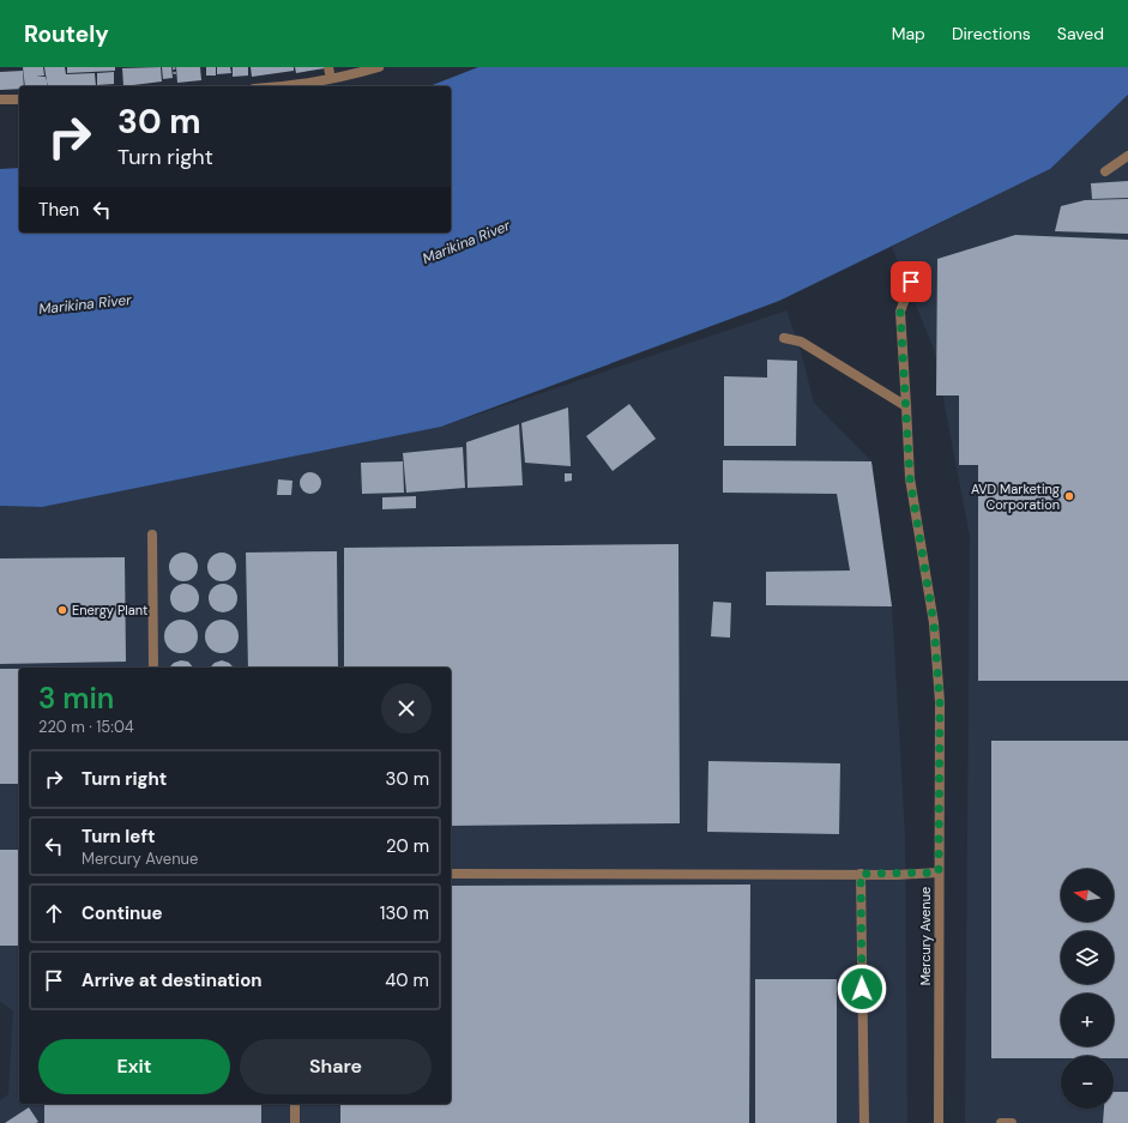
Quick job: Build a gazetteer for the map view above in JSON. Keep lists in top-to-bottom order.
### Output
{
  "streets": {
    "street": ["Mercury Avenue"]
  },
  "water": ["Marikina River"],
  "places": ["AVD Marketing Corporation", "Energy Plant"],
  "north": "left",
  "page": {
    "header": "Routely",
    "nav": ["Map", "Directions", "Saved"],
    "turn": ["30 m", "Turn right"],
    "then": "Then",
    "heading": ["3 min", "220 m · 15:04"],
    "list": [
      {
        "name": "Turn right",
        "value": "30 m"
      },
      {
        "name": "Turn left",
        "note": "Mercury Avenue",
        "value": "20 m"
      },
      {
        "name": "Continue",
        "value": "130 m"
      },
      {
        "name": "Arrive at destination",
        "value": "40 m"
      }
    ],
    "map_buttons": ["+", "−"],
    "buttons": ["Exit", "Share"]
  }
}
